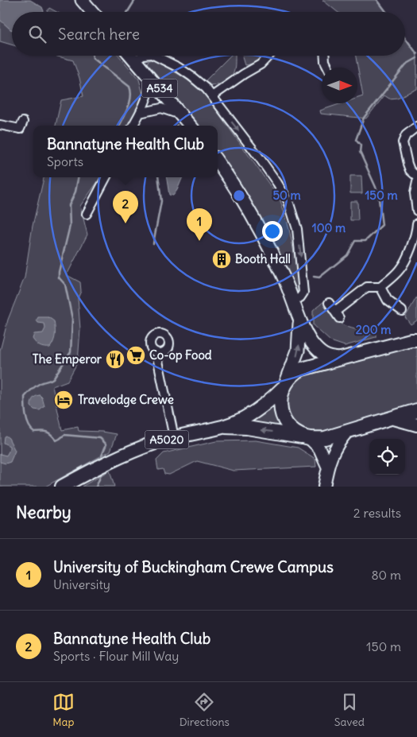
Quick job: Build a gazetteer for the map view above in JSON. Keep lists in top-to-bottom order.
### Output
{
  "streets": {
    "highway": ["A5020"],
    "main road": ["A534"]
  },
  "places": {
    "building": ["Booth Hall"],
    "supermarket": ["Co-op Food"],
    "restaurant": ["The Emperor"],
    "hotel": ["Travelodge Crewe"]
  },
  "north": "right",
  "page": {
    "search": "Search here",
    "popup": ["Bannatyne Health Club", "Sports"],
    "pins": ["2", "1"],
    "heading": ["Nearby", "2 results"],
    "list": [
      {
        "mark": "1",
        "name": "University of Buckingham Crewe Campus",
        "note": "University",
        "value": "80 m"
      },
      {
        "mark": "2",
        "name": "Bannatyne Health Club",
        "note": "Sports · Flour Mill Way",
        "value": "150 m"
      }
    ],
    "nav": ["Map", "Directions", "Saved"]
  },
  "rings": [
    "50 m",
    "150 m",
    "100 m",
    "200 m"
  ]
}
